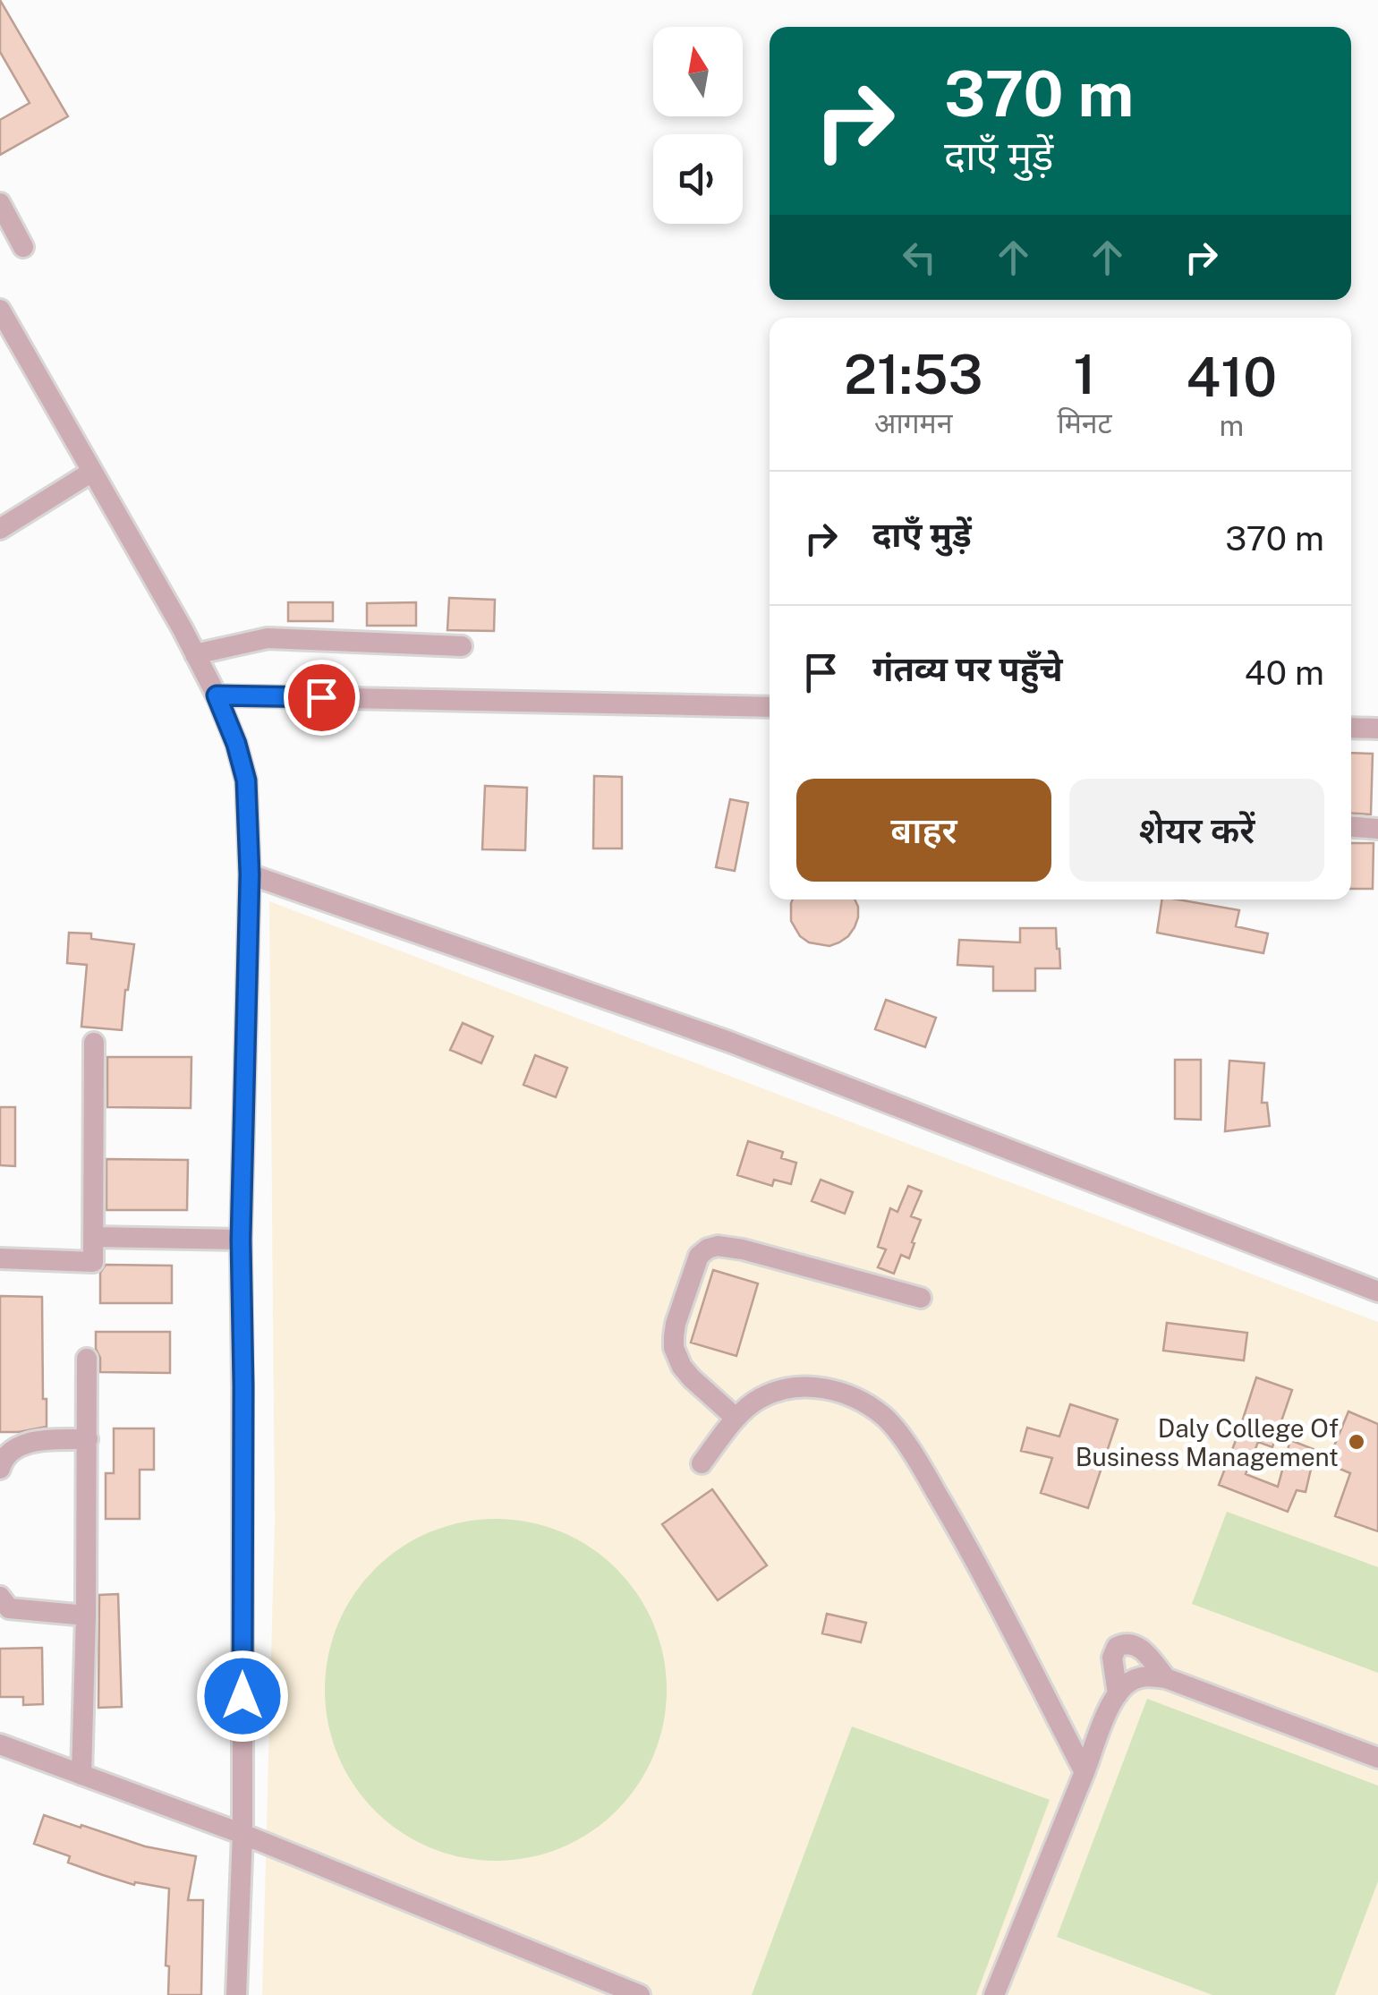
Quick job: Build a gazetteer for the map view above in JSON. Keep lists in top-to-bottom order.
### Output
{
  "places": ["Daly College Of Business Management"],
  "north": "top",
  "page": {
    "turn": ["370 m", "दाएँ मुड़ें"],
    "eta": [
      "21:53",
      "आगमन",
      "1",
      "मिनट",
      "410",
      "m"
    ],
    "list": [
      {
        "name": "दाएँ मुड़ें",
        "value": "370 m"
      },
      {
        "name": "गंतव्य पर पहुँचे",
        "value": "40 m"
      }
    ],
    "buttons": ["बाहर", "शेयर करें"]
  }
}
